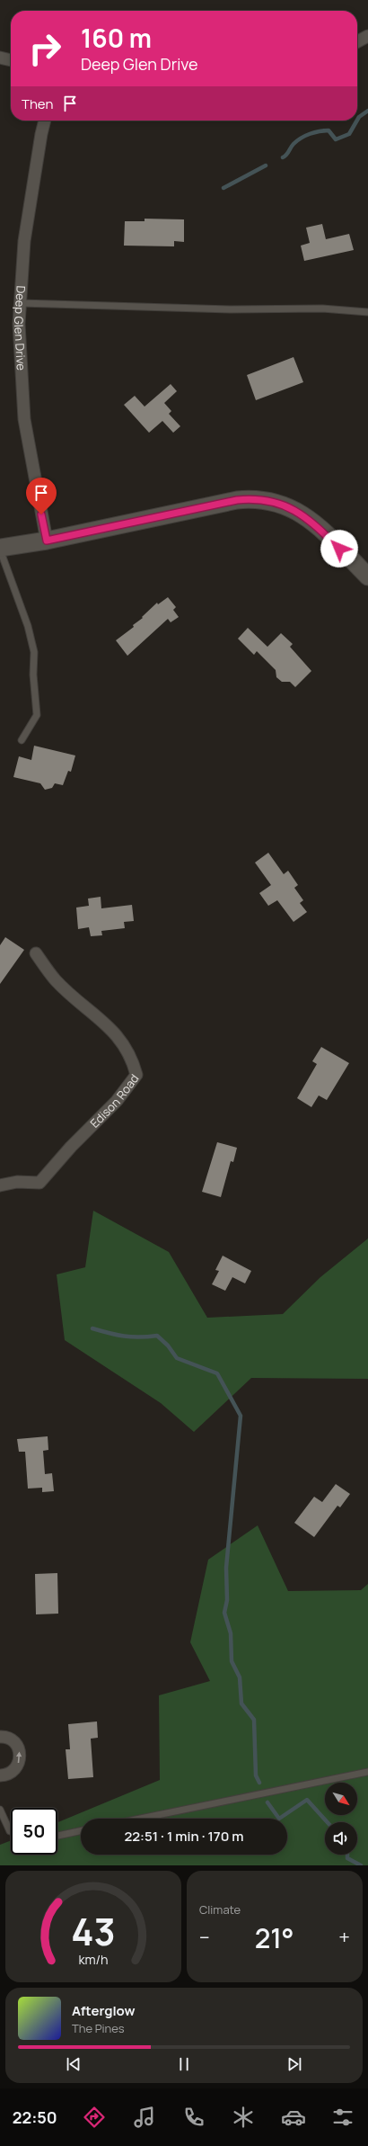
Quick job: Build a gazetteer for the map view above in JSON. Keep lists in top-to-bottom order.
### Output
{
  "streets": {
    "street": ["Deep Glen Drive", "Edison Road"]
  },
  "north": "bottom right",
  "page": {
    "turn": ["160 m", "Deep Glen Drive"],
    "then": "Then",
    "limit": "50",
    "trip": "22:51 · 1 min · 170 m",
    "tile": "Climate",
    "heat": ["−", "21°", "+"],
    "song": ["Afterglow", "The Pines"],
    "tabs": "22:50",
    "gauge": ["43", "km/h"]
  }
}
